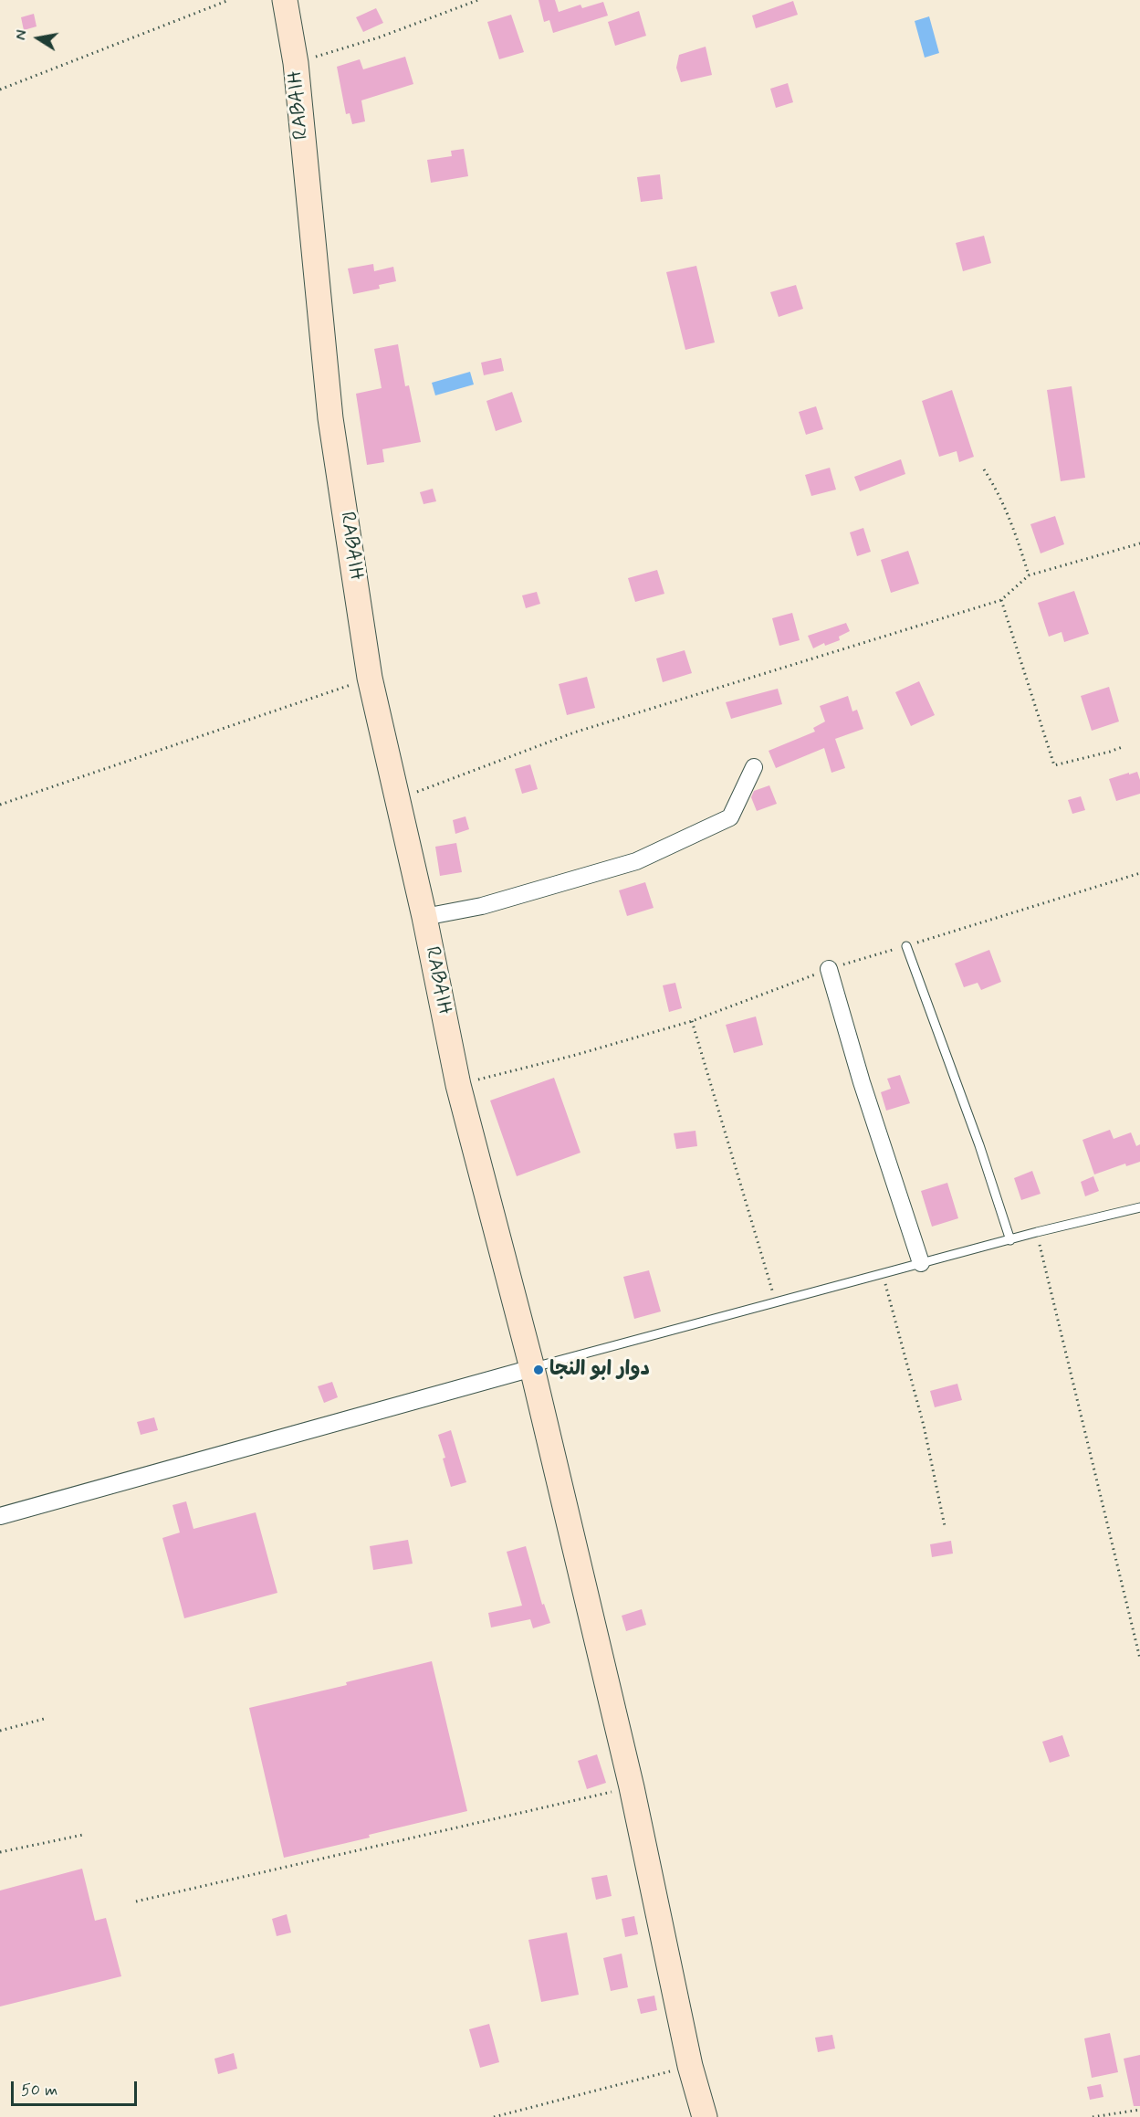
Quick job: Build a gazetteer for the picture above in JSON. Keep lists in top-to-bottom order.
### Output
{
  "streets": {
    "street": ["RABAIH"]
  },
  "places": ["دوار ابو النجا"],
  "scale_bar": "50 m",
  "north": "left"
}
